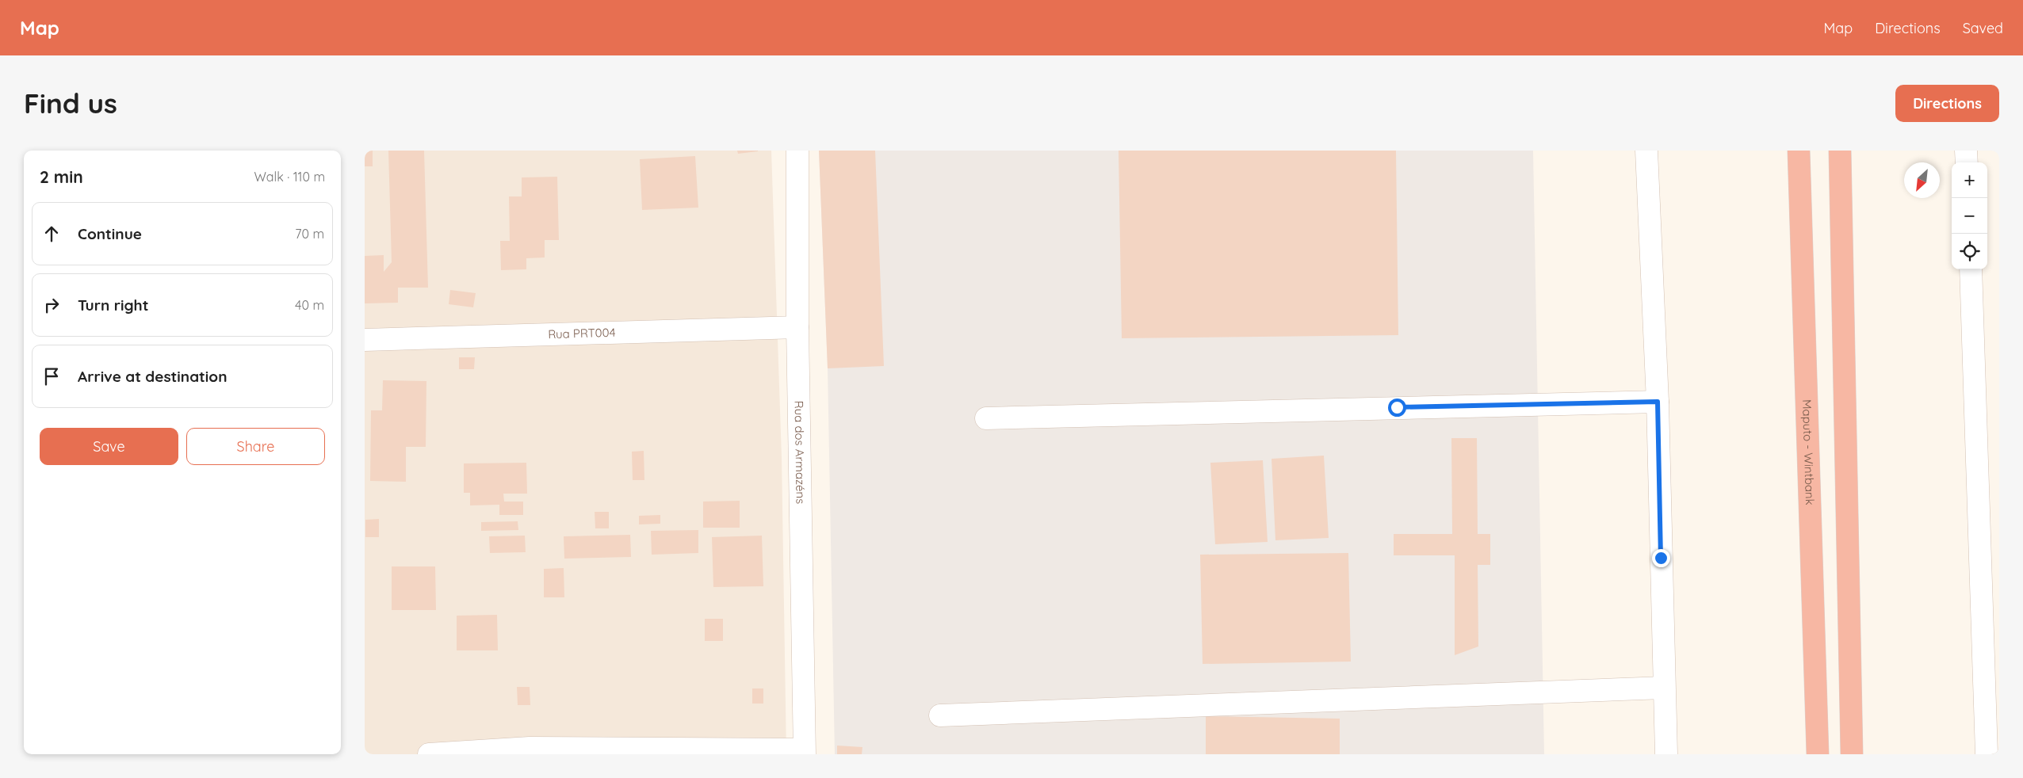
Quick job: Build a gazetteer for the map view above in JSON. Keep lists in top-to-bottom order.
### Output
{
  "streets": {
    "highway": ["Maputo - Wintbank"],
    "street": ["Rua PRT004", "Rua dos Armazéns"]
  },
  "crossings": [
    ["Rua PRT004", "Rua dos Armazéns"]
  ],
  "north": "bottom left",
  "page": {
    "header": "Map",
    "nav": ["Map", "Directions", "Saved"],
    "buttons": [
      "Directions",
      ["Save", "Share"]
    ],
    "title": "Find us",
    "heading": ["2 min", "Walk · 110 m"],
    "map_buttons": ["+", "−"],
    "list": [
      ["Continue", "70 m"],
      ["Turn right", "40 m"],
      "Arrive at destination"
    ]
  }
}
